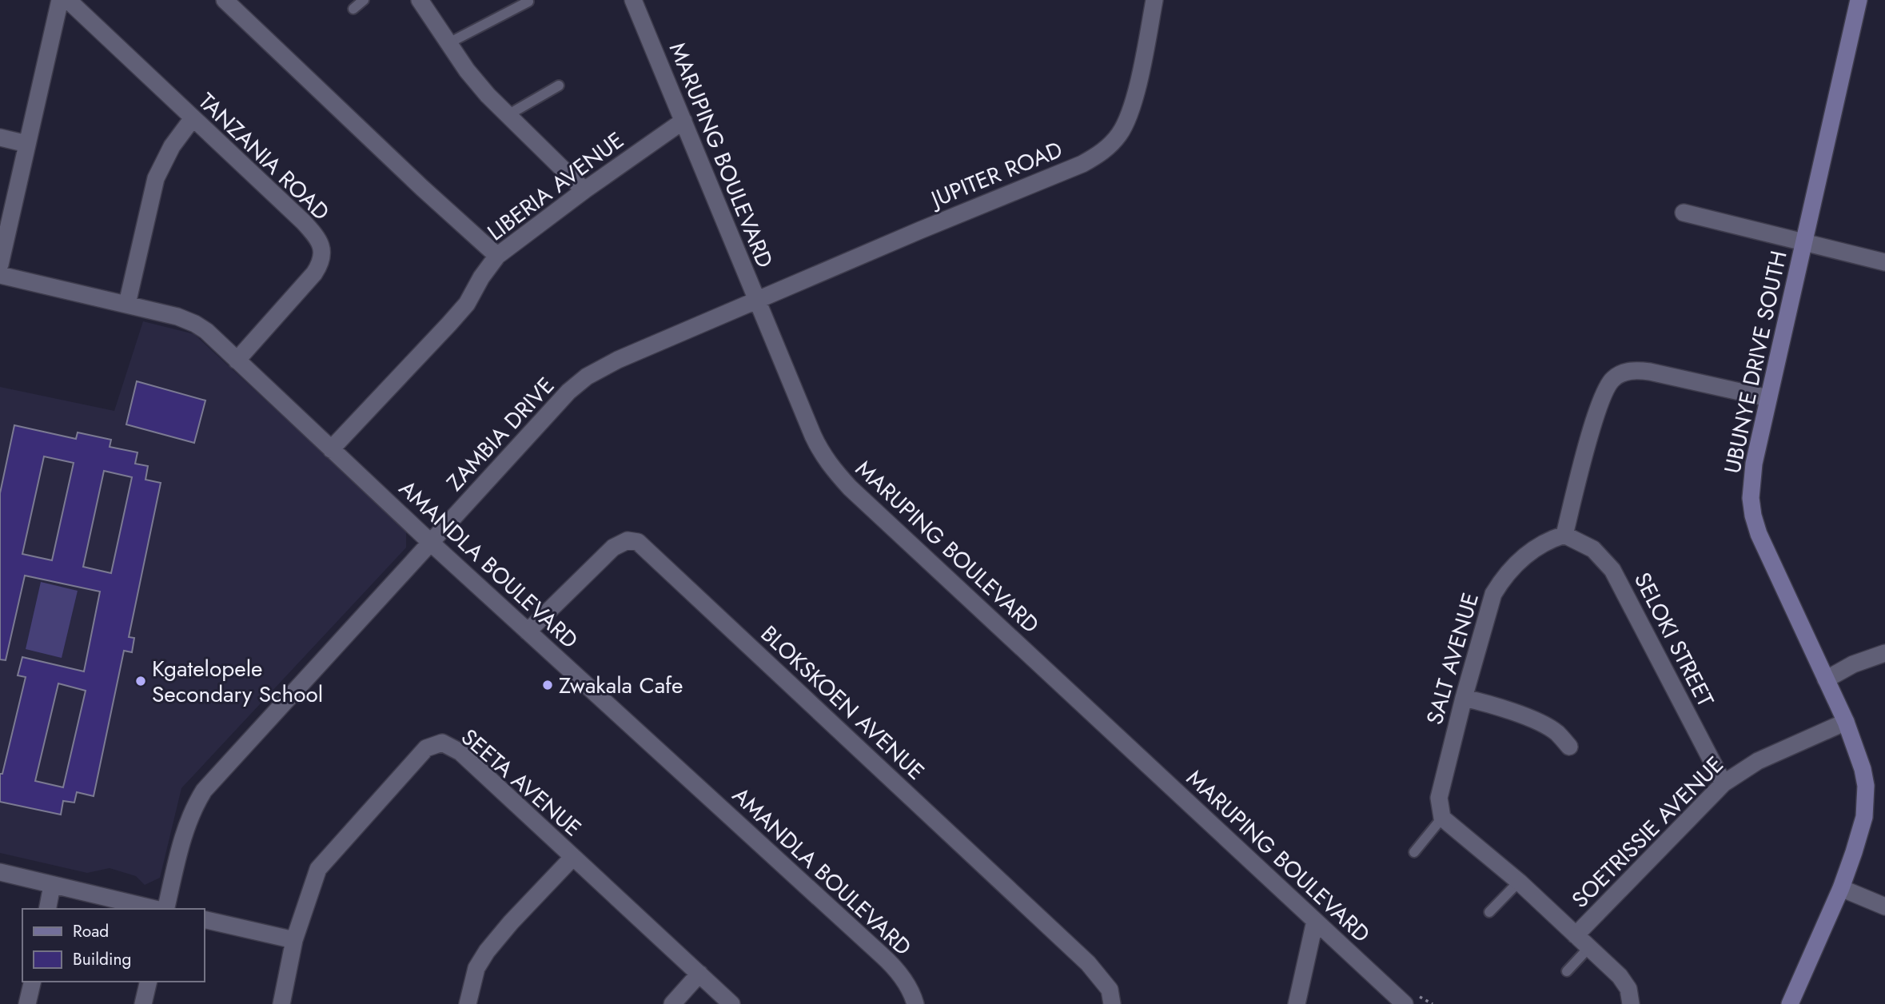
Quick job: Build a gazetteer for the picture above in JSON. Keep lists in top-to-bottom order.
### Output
{
  "streets": {
    "street": [
      "MARUPING BOULEVARD",
      "TANZANIA ROAD",
      "JUPITER ROAD",
      "LIBERIA AVENUE",
      "UBUNYE DRIVE SOUTH",
      "ZAMBIA DRIVE",
      "AMANDLA BOULEVARD",
      "SELOKI STREET",
      "SALT AVENUE",
      "BLOKSKOEN AVENUE",
      "SEETA AVENUE",
      "SOETRISSIE AVENUE"
    ]
  },
  "crossings": [
    ["MARUPING BOULEVARD", "JUPITER ROAD"],
    ["MARUPING BOULEVARD", "LIBERIA AVENUE"],
    ["MARUPING BOULEVARD", "ZAMBIA DRIVE"],
    ["TANZANIA ROAD", "AMANDLA BOULEVARD"],
    ["JUPITER ROAD", "ZAMBIA DRIVE"],
    ["LIBERIA AVENUE", "AMANDLA BOULEVARD"],
    ["UBUNYE DRIVE SOUTH", "SOETRISSIE AVENUE"],
    ["ZAMBIA DRIVE", "AMANDLA BOULEVARD"],
    ["AMANDLA BOULEVARD", "BLOKSKOEN AVENUE"],
    ["SELOKI STREET", "SALT AVENUE"],
    ["SELOKI STREET", "SOETRISSIE AVENUE"]
  ],
  "places": ["Kgatelopele Secondary School", "Zwakala Cafe"],
  "legend": ["Road", "Building"]
}
